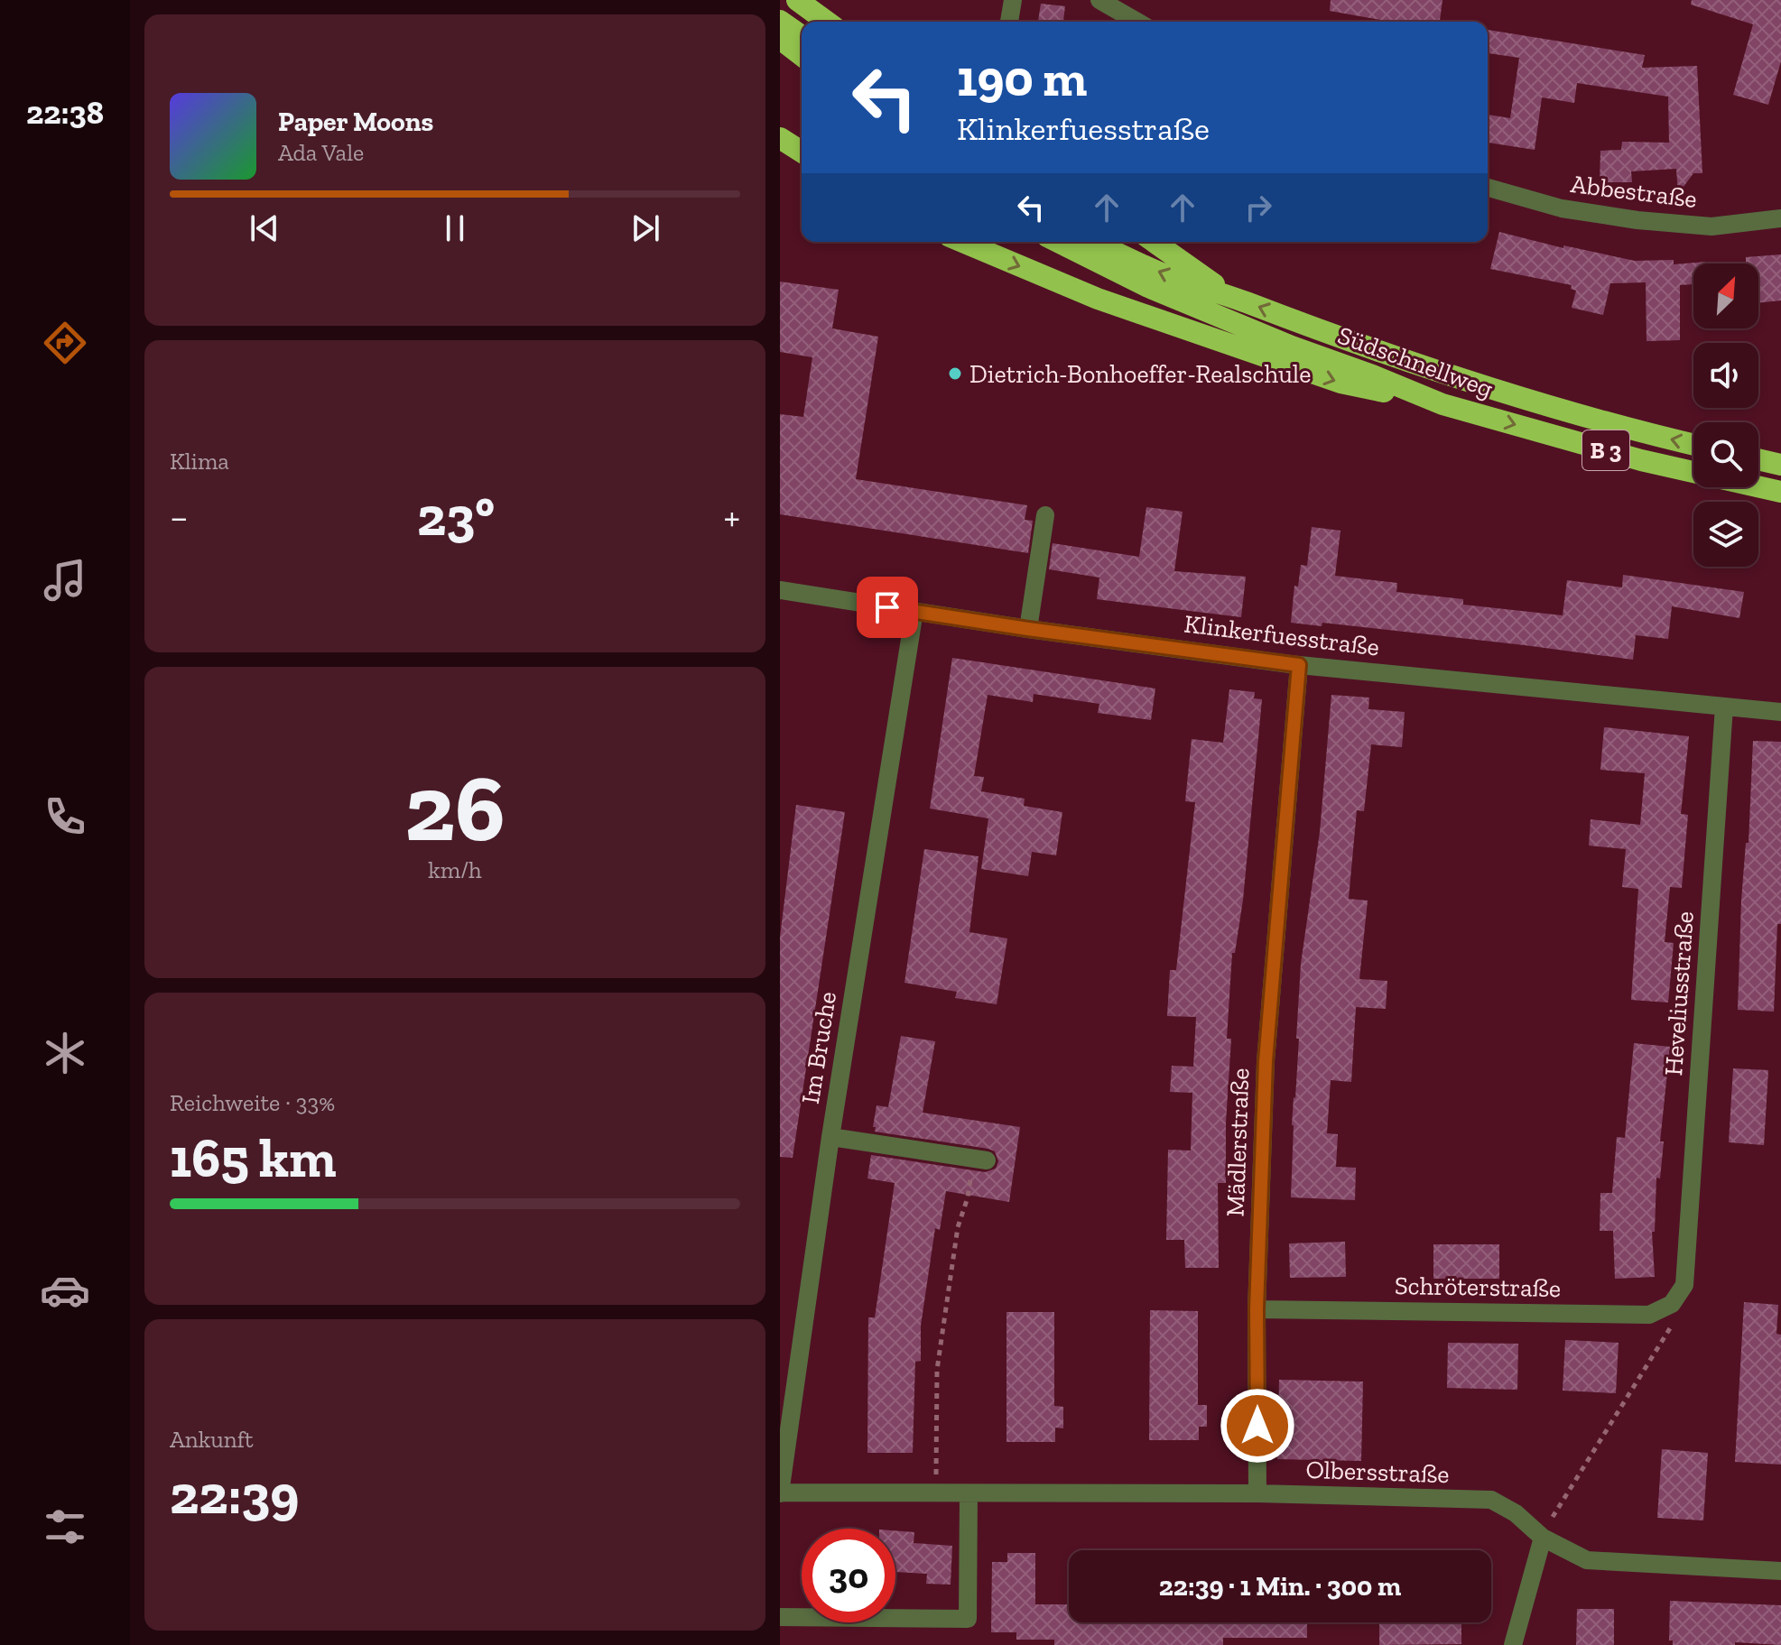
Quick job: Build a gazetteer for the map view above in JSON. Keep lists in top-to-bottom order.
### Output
{
  "streets": {
    "highway": ["Südschnellweg", "B 3"],
    "street": [
      "Abbestraße",
      "Klinkerfuesstraße",
      "Heveliusstraße",
      "Im Bruche",
      "Mädlerstraße",
      "Schröterstraße",
      "Olbersstraße"
    ]
  },
  "crossings": [
    ["Klinkerfuesstraße", "Heveliusstraße"],
    ["Klinkerfuesstraße", "Im Bruche"],
    ["Klinkerfuesstraße", "Mädlerstraße"],
    ["Heveliusstraße", "Schröterstraße"],
    ["Im Bruche", "Olbersstraße"],
    ["Mädlerstraße", "Schröterstraße"],
    ["Mädlerstraße", "Olbersstraße"]
  ],
  "places": ["Dietrich-Bonhoeffer-Realschule"],
  "north": "top right",
  "page": {
    "tabs": "22:38",
    "turn": ["190 m", "Klinkerfuesstraße"],
    "song": ["Paper Moons", "Ada Vale"],
    "tile": [
      "Klima",
      ["26", "km/h"],
      ["Reichweite · 33%", "165 km"],
      ["Ankunft", "22:39"]
    ],
    "heat": ["−", "23°", "+"],
    "limit": "30",
    "trip": "22:39 · 1 Min. · 300 m"
  }
}
